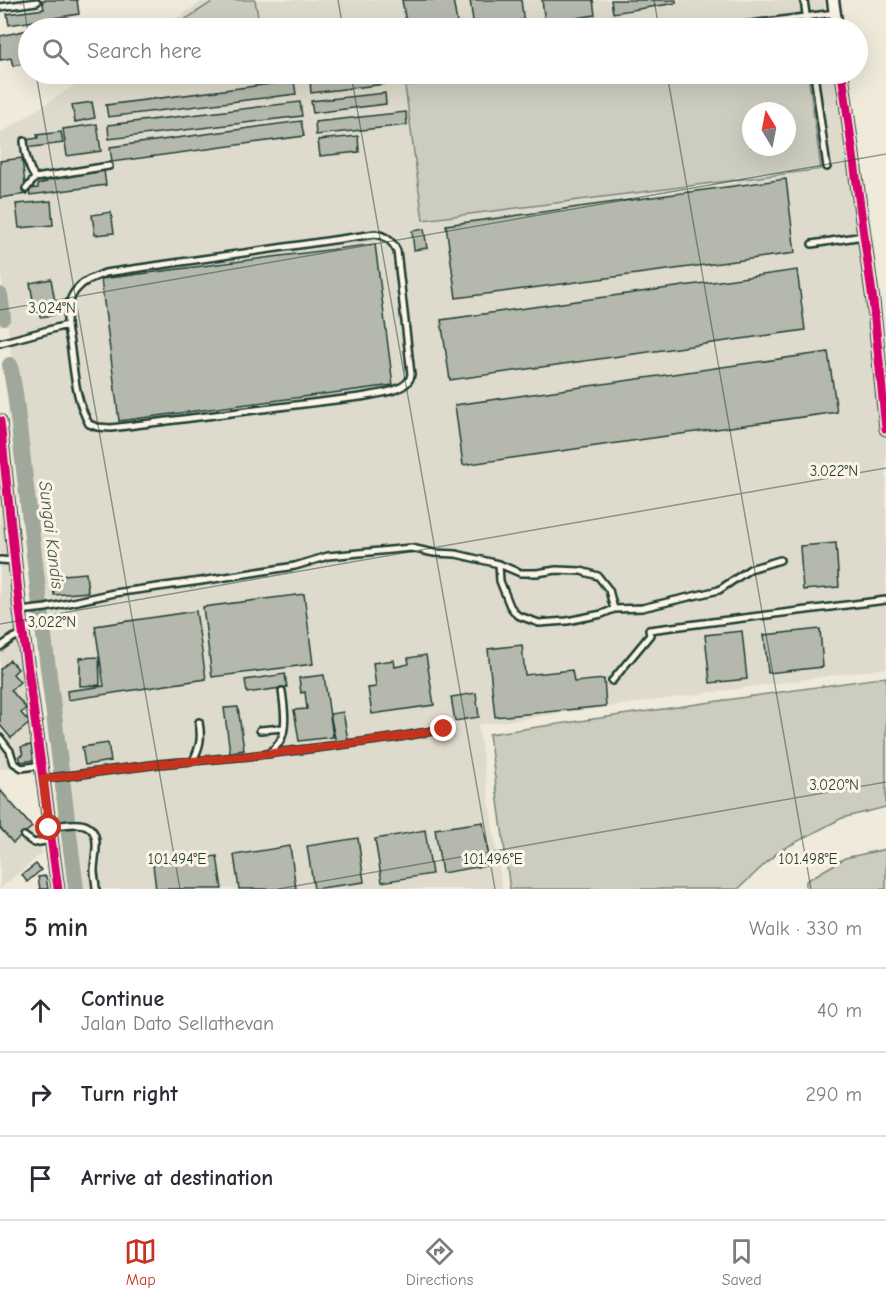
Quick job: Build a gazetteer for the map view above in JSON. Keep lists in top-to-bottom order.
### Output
{
  "water": ["Sungai Kandis"],
  "north": "top",
  "page": {
    "search": "Search here",
    "heading": ["5 min", "Walk · 330 m"],
    "list": [
      ["Continue", "Jalan Dato Sellathevan", "40 m"],
      ["Turn right", "290 m"],
      "Arrive at destination"
    ],
    "nav": ["Map", "Directions", "Saved"]
  },
  "coordinates": [
    "3.024°N",
    "3.022°N",
    "3.020°N",
    "101.494°E",
    "101.496°E",
    "101.498°E"
  ]
}
